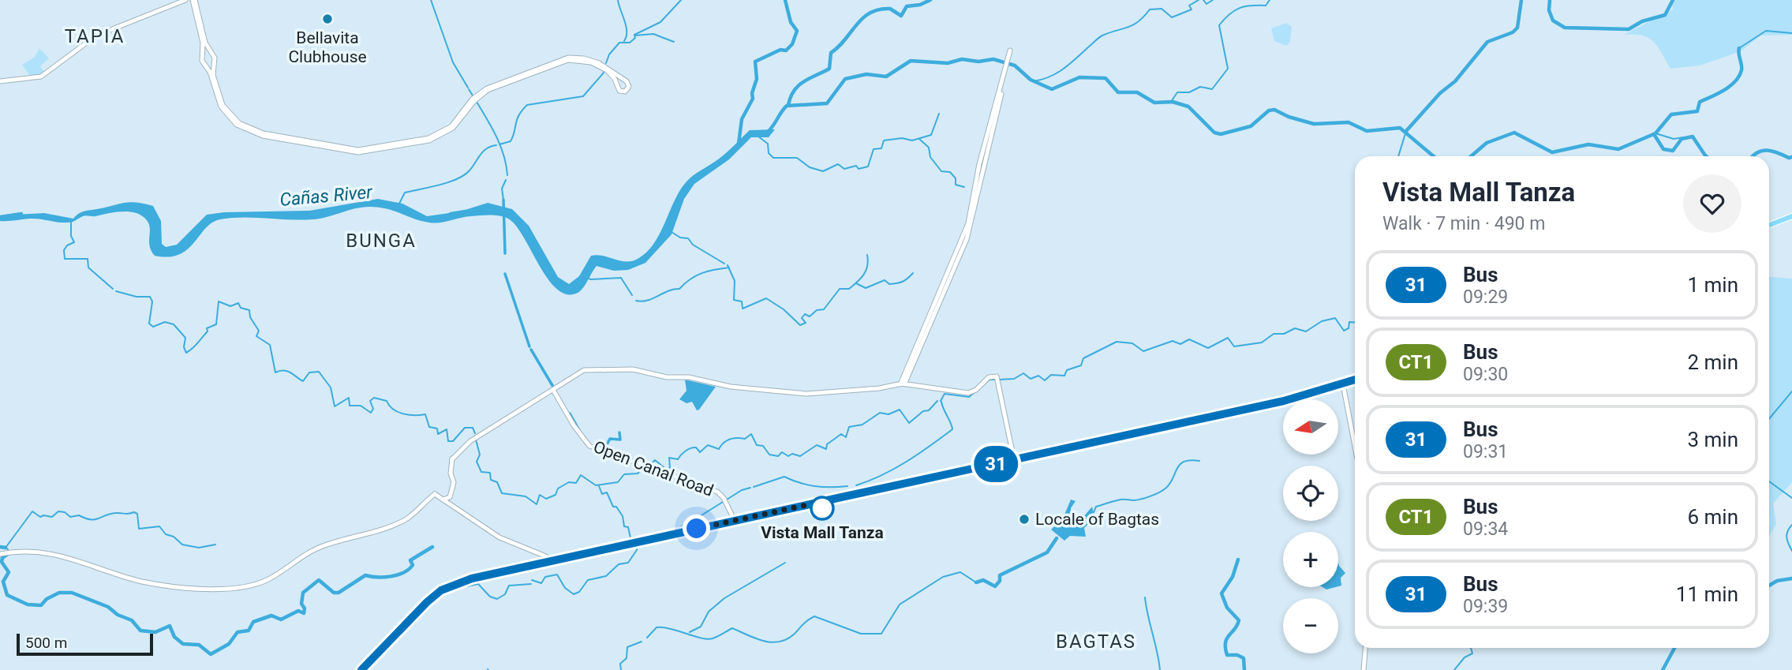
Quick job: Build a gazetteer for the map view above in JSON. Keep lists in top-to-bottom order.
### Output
{
  "streets": {
    "main road": ["Open Canal Road"]
  },
  "districts": ["TAPIA", "BUNGA", "BAGTAS"],
  "water": ["Cañas River"],
  "places": ["Bellavita Clubhouse", "Vista Mall Tanza", "Locale of Bagtas"],
  "lines": ["bus line 31"],
  "scale_bar": "500 m",
  "north": "left",
  "page": {
    "on_map": "31",
    "heading": ["Vista Mall Tanza", "Walk · 7 min · 490 m"],
    "list": [
      {
        "mark": "31",
        "name": "Bus",
        "note": "09:29",
        "value": "1 min"
      },
      {
        "mark": "CT1",
        "name": "Bus",
        "note": "09:30",
        "value": "2 min"
      },
      {
        "mark": "31",
        "name": "Bus",
        "note": "09:31",
        "value": "3 min"
      },
      {
        "mark": "CT1",
        "name": "Bus",
        "note": "09:34",
        "value": "6 min"
      },
      {
        "mark": "31",
        "name": "Bus",
        "note": "09:39",
        "value": "11 min"
      }
    ],
    "map_buttons": ["+", "−"],
    "scale": "500 m"
  }
}
